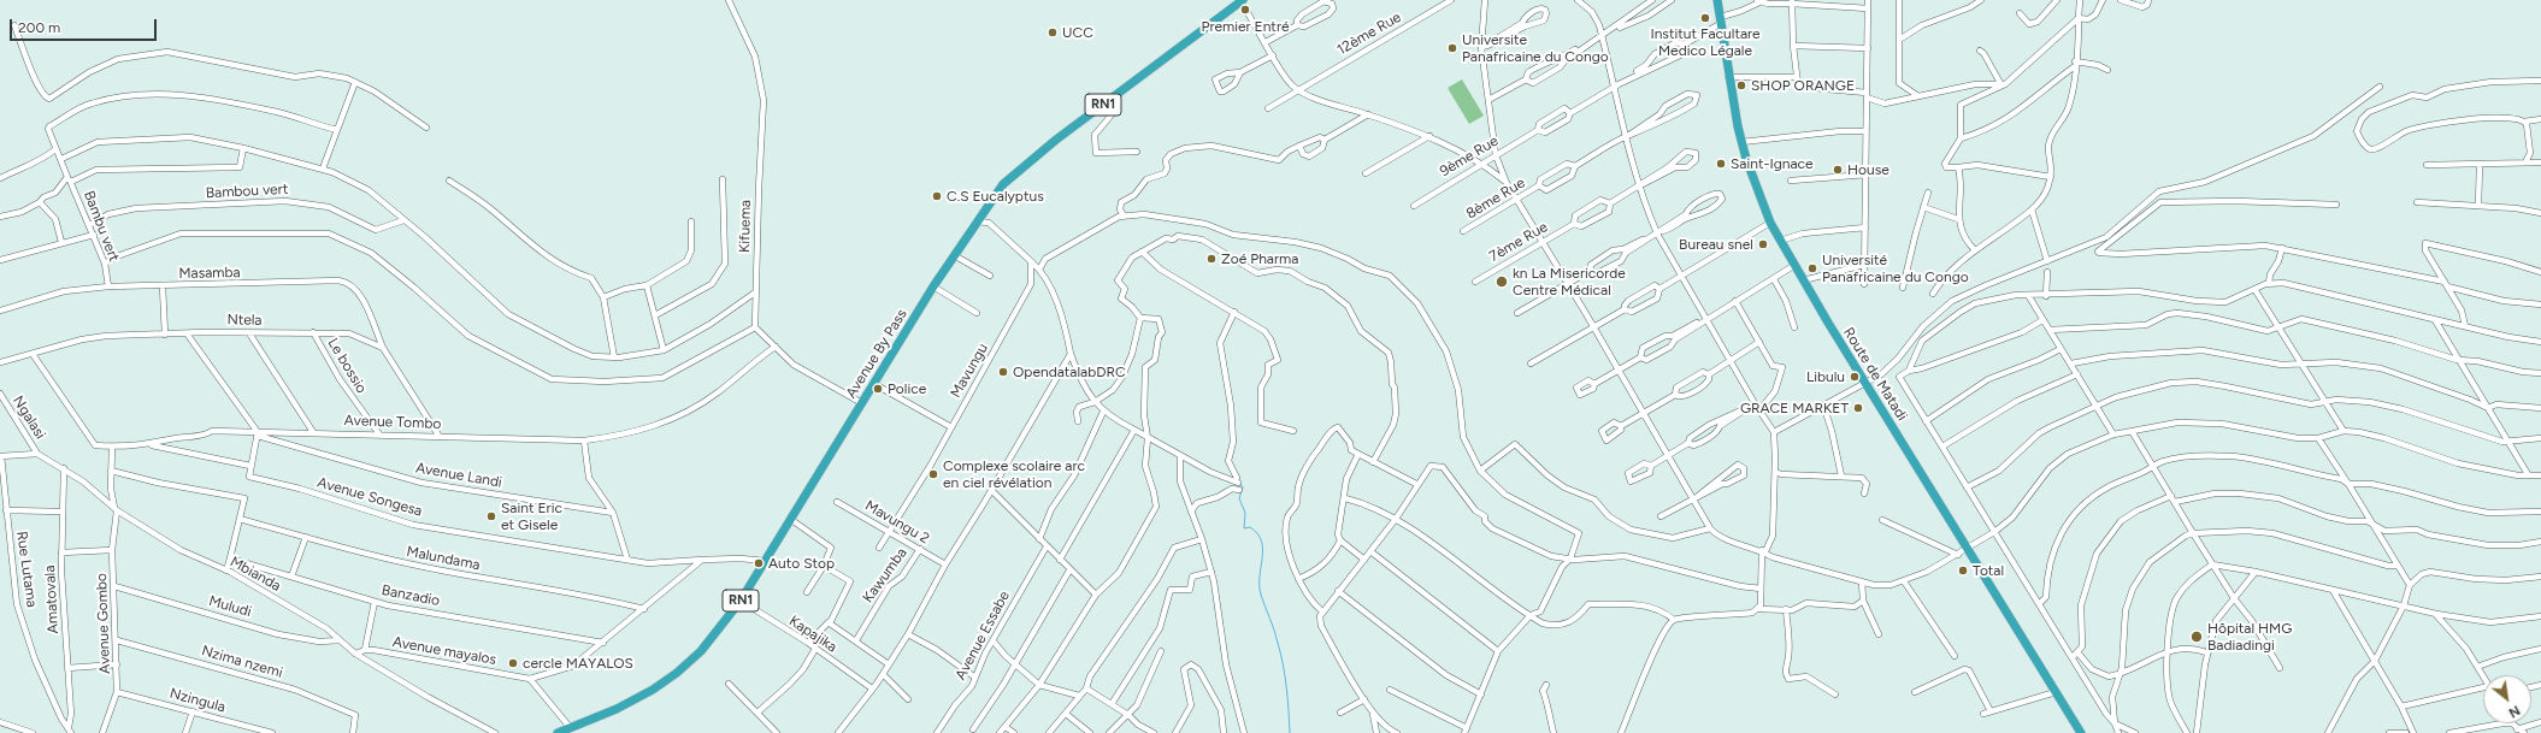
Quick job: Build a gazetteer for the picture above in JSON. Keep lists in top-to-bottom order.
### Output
{
  "streets": {
    "highway": ["RN1", "Avenue By Pass", "Route de Matadi"],
    "street": [
      "12ème Rue",
      "9ème Rue",
      "Bambou vert",
      "8ème Rue",
      "Bambu vert",
      "Kifuema",
      "7ème Rue",
      "Masamba",
      "Ntela",
      "Le bossio",
      "Mavungu",
      "Ngalasi",
      "Avenue Tombo",
      "Avenue Landi",
      "Avenue Songesa",
      "Mavungu 2",
      "Malundama",
      "Rue Lutama",
      "Mbianda",
      "Kawumba",
      "Banzadio",
      "Amatovala",
      "Muludi",
      "Avenue Gombo",
      "Kapajika",
      "Avenue Essabe",
      "Avenue mayalos",
      "Nzima nzemi",
      "Nzingula"
    ]
  },
  "crossings": [
    ["Bambou vert", "Bambu vert"],
    ["Bambu vert", "Masamba"],
    ["Masamba", "Ntela"],
    ["Ntela", "Le bossio"],
    ["Ntela", "Avenue Tombo"],
    ["Avenue By Pass", "Avenue Songesa"],
    ["Avenue By Pass", "Kapajika"],
    ["Le bossio", "Avenue Tombo"],
    ["Mavungu", "Mavungu 2"],
    ["Ngalasi", "Mbianda"],
    ["Avenue Tombo", "Avenue Landi"],
    ["Avenue Tombo", "Avenue Gombo"],
    ["Mavungu 2", "Kawumba"],
    ["Rue Lutama", "Amatovala"],
    ["Mbianda", "Amatovala"],
    ["Mbianda", "Muludi"],
    ["Mbianda", "Avenue Gombo"],
    ["Muludi", "Avenue Gombo"],
    ["Avenue Gombo", "Nzima nzemi"],
    ["Avenue Gombo", "Nzingula"]
  ],
  "places": [
    "Premier Entré",
    "Institut Facultare Medico Légale",
    "UCC",
    "Universite Panafricaine du Congo",
    "SHOP ORANGE",
    "Saint-Ignace",
    "House",
    "C.S Eucalyptus",
    "Bureau snel",
    "Zoé Pharma",
    "Université Panafricaine du Congo",
    "kn La Misericorde Centre Médical",
    "OpendatalabDRC",
    "Libulu",
    "Police",
    "GRACE MARKET",
    "Complexe scolaire arc en ciel révélation",
    "Saint Eric et Gisele",
    "Auto Stop",
    "Total",
    "Hôpital HMG Badiadingi",
    "cercle MAYALOS"
  ],
  "scale_bar": "200 m",
  "north": "bottom right"
}
